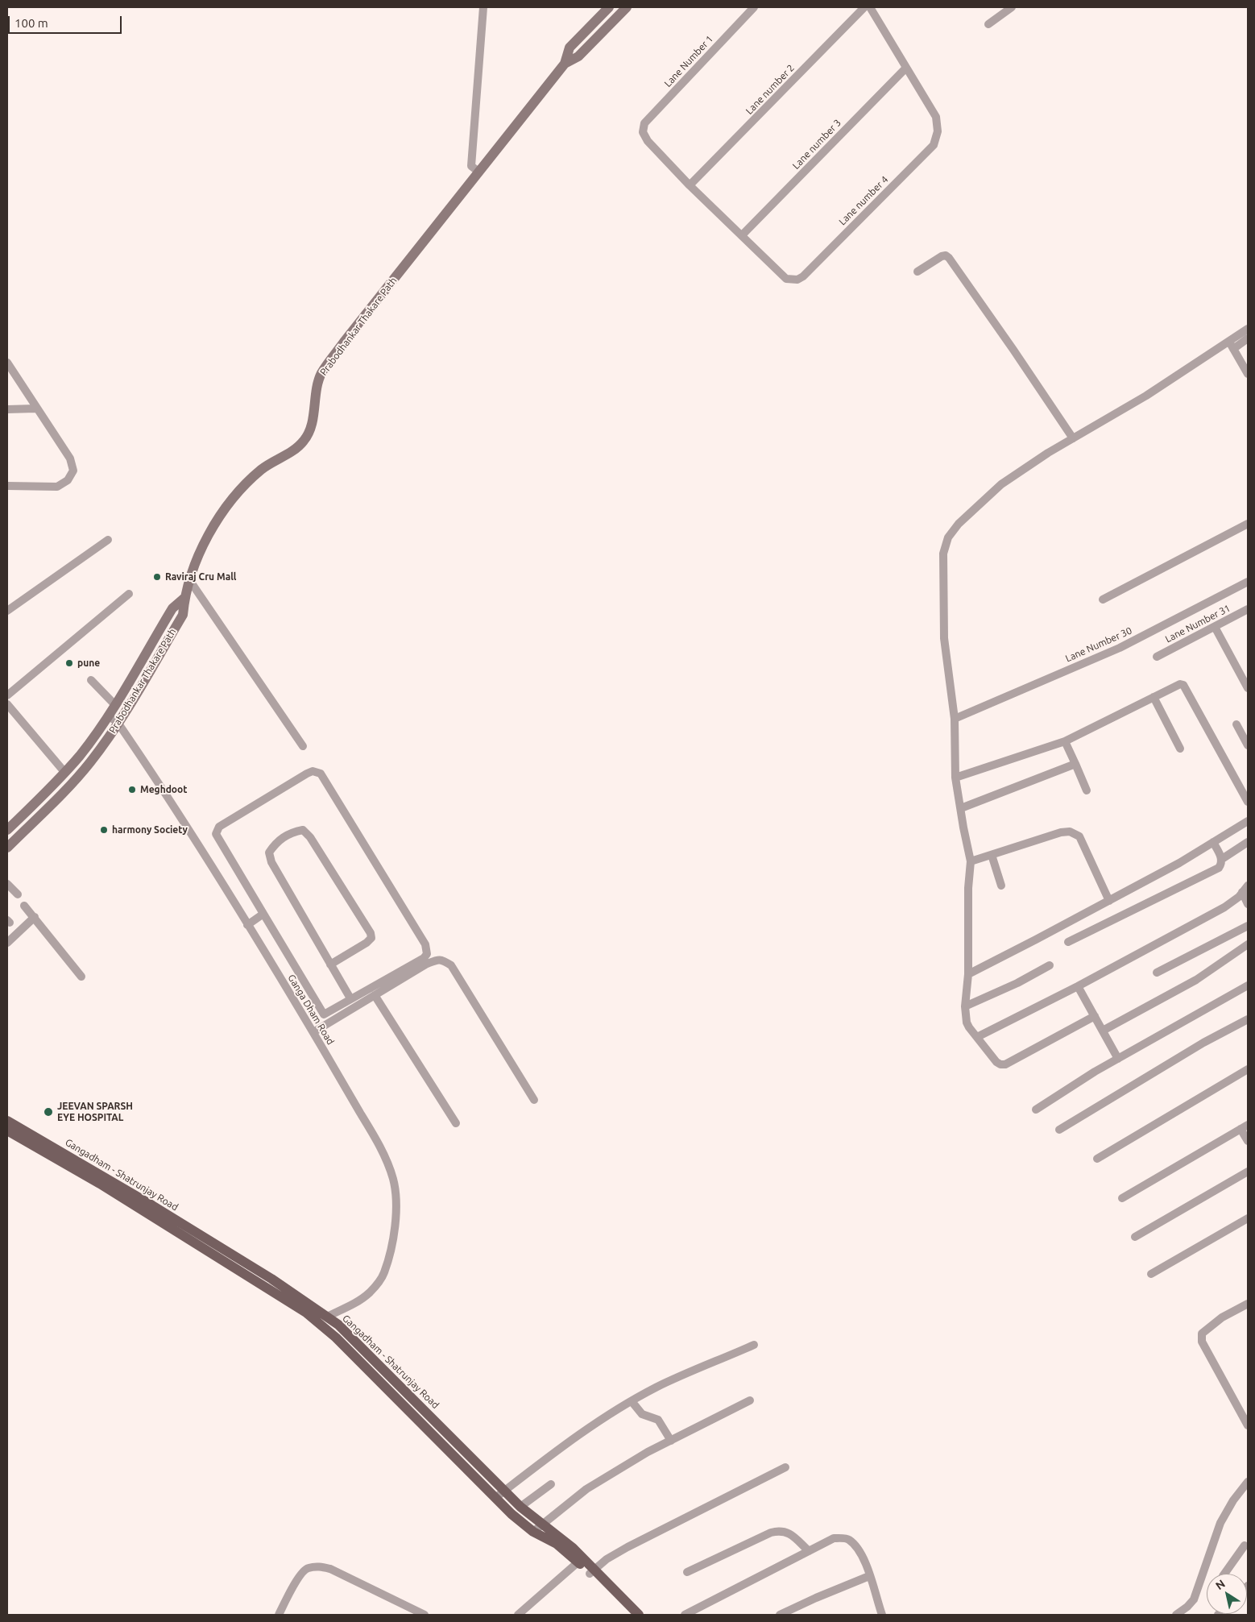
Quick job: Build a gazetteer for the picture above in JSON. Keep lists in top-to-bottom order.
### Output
{
  "streets": {
    "main road": ["Prabodhankar Thakare Path", "Gangadham - Shatrunjay Road"],
    "street": [
      "Lane Number 1",
      "Lane number 2",
      "Lane number 3",
      "Lane number 4",
      "Lane Number 31",
      "Lane Number 30",
      "Ganga Dham Road"
    ]
  },
  "crossings": [
    ["Lane Number 1", "Lane number 2"],
    ["Lane number 3", "Lane number 4"],
    ["Prabodhankar Thakare Path", "Ganga Dham Road"],
    ["Ganga Dham Road", "Gangadham - Shatrunjay Road"]
  ],
  "places": [
    "Raviraj Cru Mall",
    "pune",
    "Meghdoot",
    "harmony Society",
    "JEEVAN SPARSH EYE HOSPITAL"
  ],
  "scale_bar": "100 m",
  "north": "top left"
}
